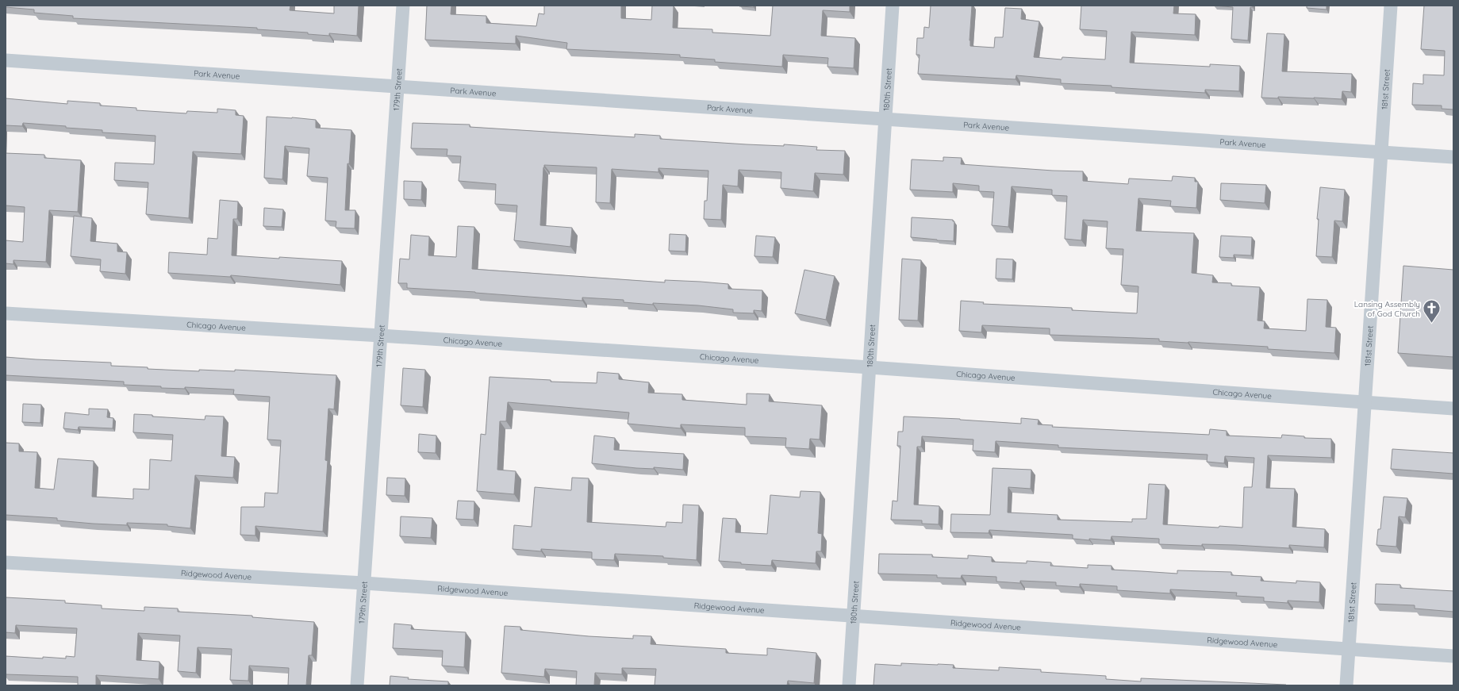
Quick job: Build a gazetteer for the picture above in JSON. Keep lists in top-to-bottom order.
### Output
{
  "streets": {
    "street": [
      "Park Avenue",
      "179th Street",
      "180th Street",
      "181st Street",
      "Chicago Avenue",
      "Ridgewood Avenue"
    ]
  },
  "crossings": [
    ["Park Avenue", "179th Street"],
    ["Park Avenue", "180th Street"],
    ["Park Avenue", "181st Street"],
    ["179th Street", "Chicago Avenue"],
    ["179th Street", "Ridgewood Avenue"],
    ["180th Street", "Chicago Avenue"],
    ["180th Street", "Ridgewood Avenue"],
    ["181st Street", "Chicago Avenue"],
    ["181st Street", "Ridgewood Avenue"]
  ],
  "places": {
    "church": ["Lansing Assembly of God Church"]
  }
}
